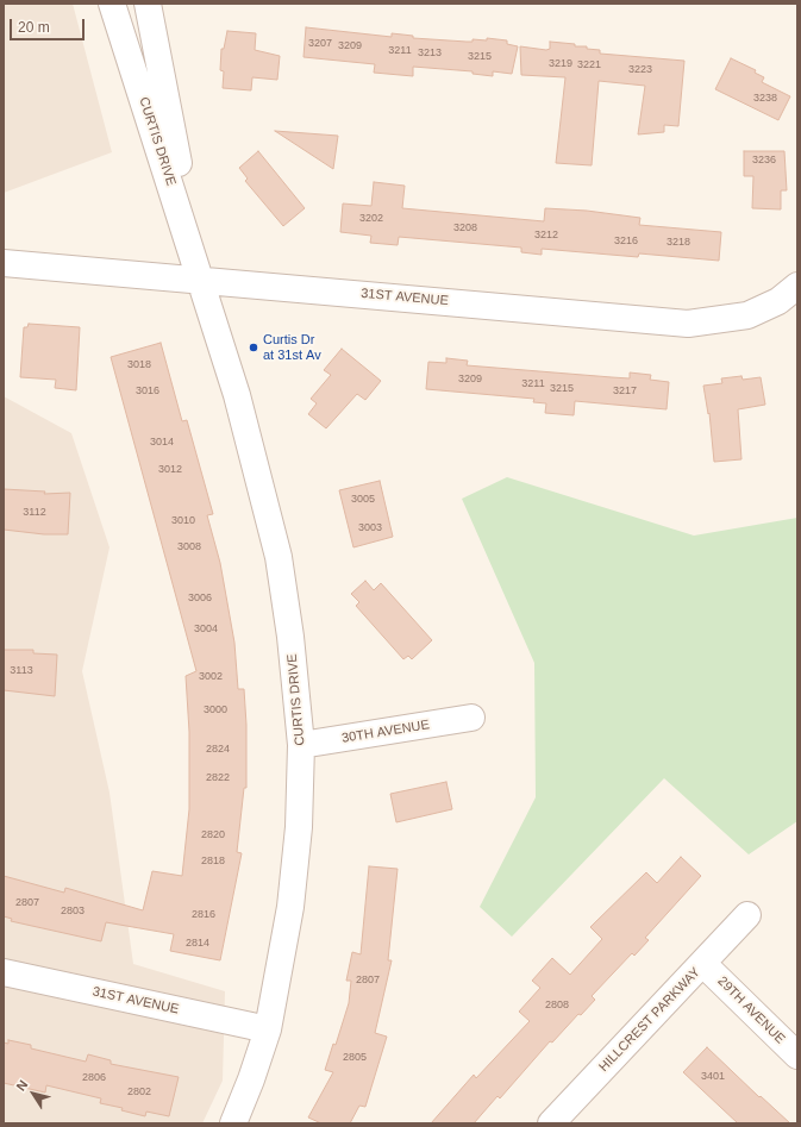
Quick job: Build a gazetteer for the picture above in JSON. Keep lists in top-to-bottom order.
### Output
{
  "streets": {
    "street": [
      "CURTIS DRIVE",
      "31ST AVENUE",
      "30TH AVENUE",
      "29TH AVENUE",
      "HILLCREST PARKWAY"
    ]
  },
  "crossings": [
    ["CURTIS DRIVE", "31ST AVENUE"],
    ["CURTIS DRIVE", "30TH AVENUE"],
    ["29TH AVENUE", "HILLCREST PARKWAY"]
  ],
  "places": ["Curtis Dr at 31st Av"],
  "house_numbers": [
    "3207",
    "3209",
    "3211",
    "3213",
    "3215",
    "3219",
    "3221",
    "3223",
    "3238",
    "3236",
    "3202",
    "3208",
    "3212",
    "3216",
    "3218",
    "3018",
    "3209",
    "3211",
    "3215",
    "3016",
    "3217",
    "3014",
    "3012",
    "3005",
    "3112",
    "3010",
    "3003",
    "3008",
    "3006",
    "3004",
    "3113",
    "3002",
    "3000",
    "2824",
    "2822",
    "2820",
    "2818",
    "2807",
    "2803",
    "2816",
    "2814",
    "2807",
    "2808",
    "2805",
    "3401",
    "2806",
    "2802"
  ],
  "scale_bar": "20 m",
  "north": "top left"
}
